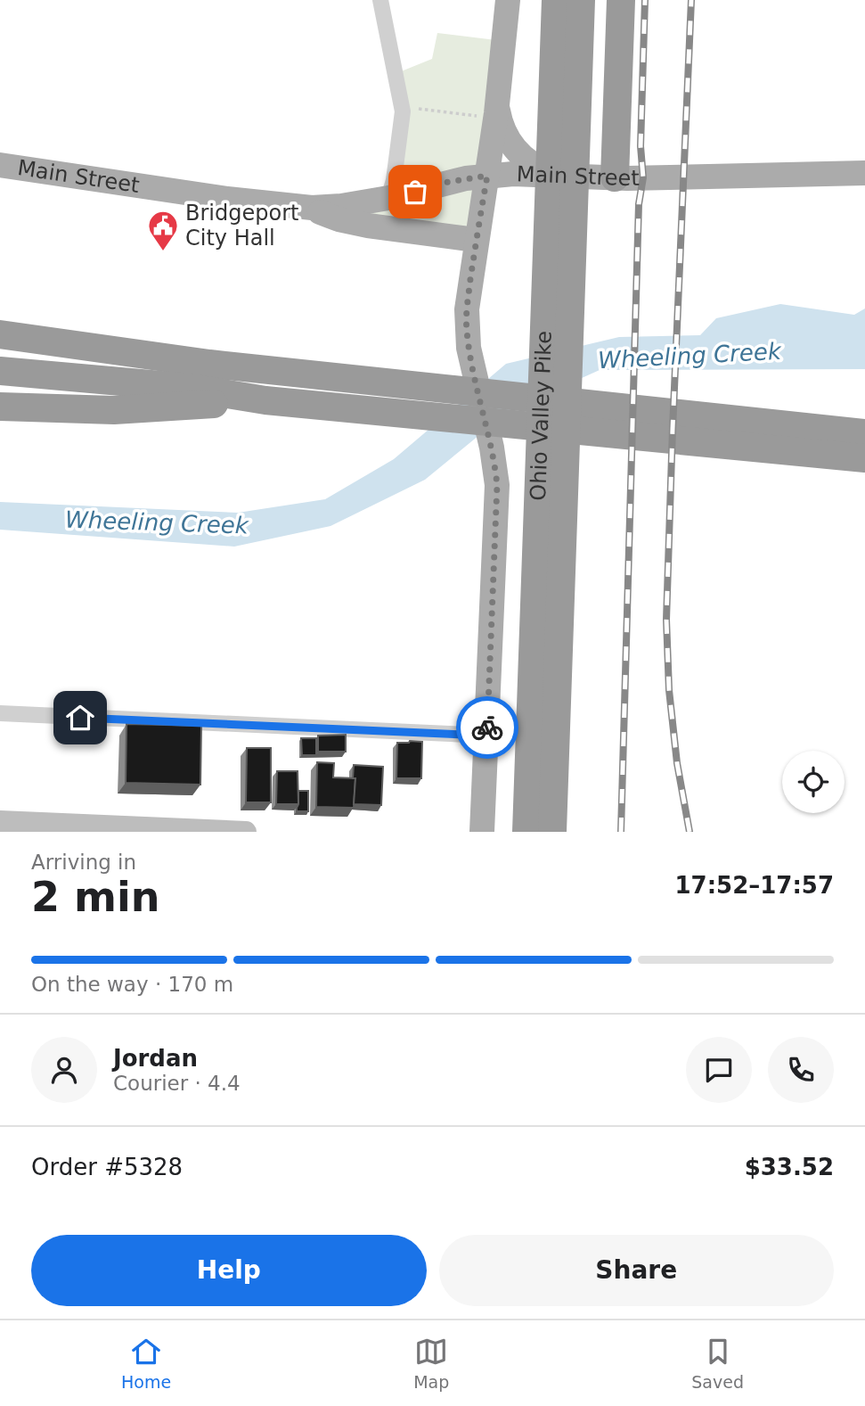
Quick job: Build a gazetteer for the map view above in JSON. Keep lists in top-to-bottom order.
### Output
{
  "streets": {
    "highway": ["Ohio Valley Pike"],
    "main road": ["Main Street"]
  },
  "water": ["Wheeling Creek"],
  "places": {
    "public building": ["Bridgeport City Hall"]
  },
  "page": {
    "heading": ["2 min", "Arriving in", "17:52–17:57"],
    "panel": [
      "Jordan",
      "Courier · 4.4",
      "Order #5328",
      "$33.52"
    ],
    "bar": "On the way · 170 m",
    "buttons": ["Help", "Share"],
    "tabs": ["Home", "Map", "Saved"]
  }
}
